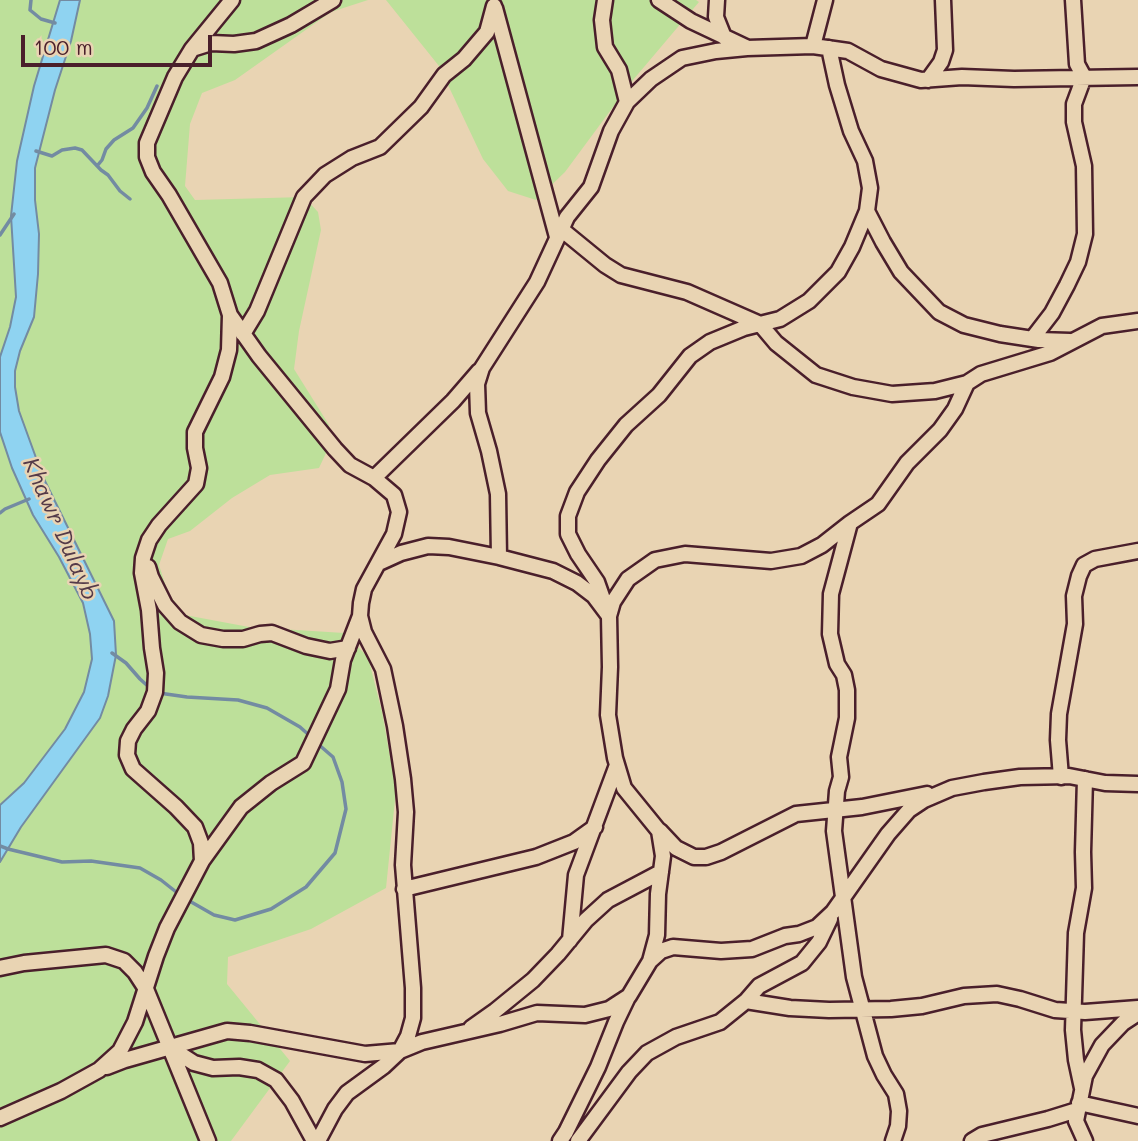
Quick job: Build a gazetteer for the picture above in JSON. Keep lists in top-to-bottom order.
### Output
{
  "water": ["Khawr Dulayb"],
  "scale_bar": "100 m"
}
